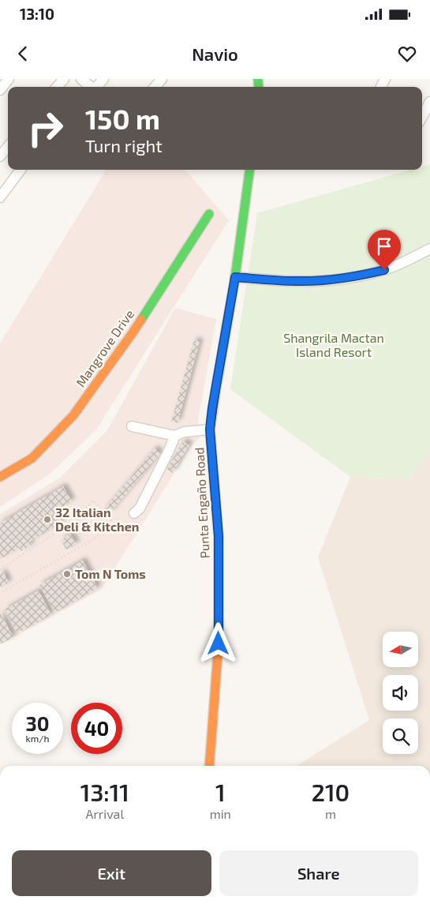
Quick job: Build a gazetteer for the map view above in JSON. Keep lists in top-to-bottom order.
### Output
{
  "streets": {
    "street": ["Mangrove Drive", "Punta Engaño Road"]
  },
  "parks": ["Shangrila Mactan Island Resort"],
  "places": ["32 Italian Deli & Kitchen", "Tom N Toms"],
  "north": "left",
  "page": {
    "status": "13:10",
    "header": "Navio",
    "turn": ["150 m", "Turn right"],
    "speed": "30 km/h",
    "limit": "40",
    "eta": [
      "13:11",
      "Arrival",
      "1",
      "min",
      "210",
      "m"
    ],
    "buttons": ["Exit", "Share"]
  }
}
